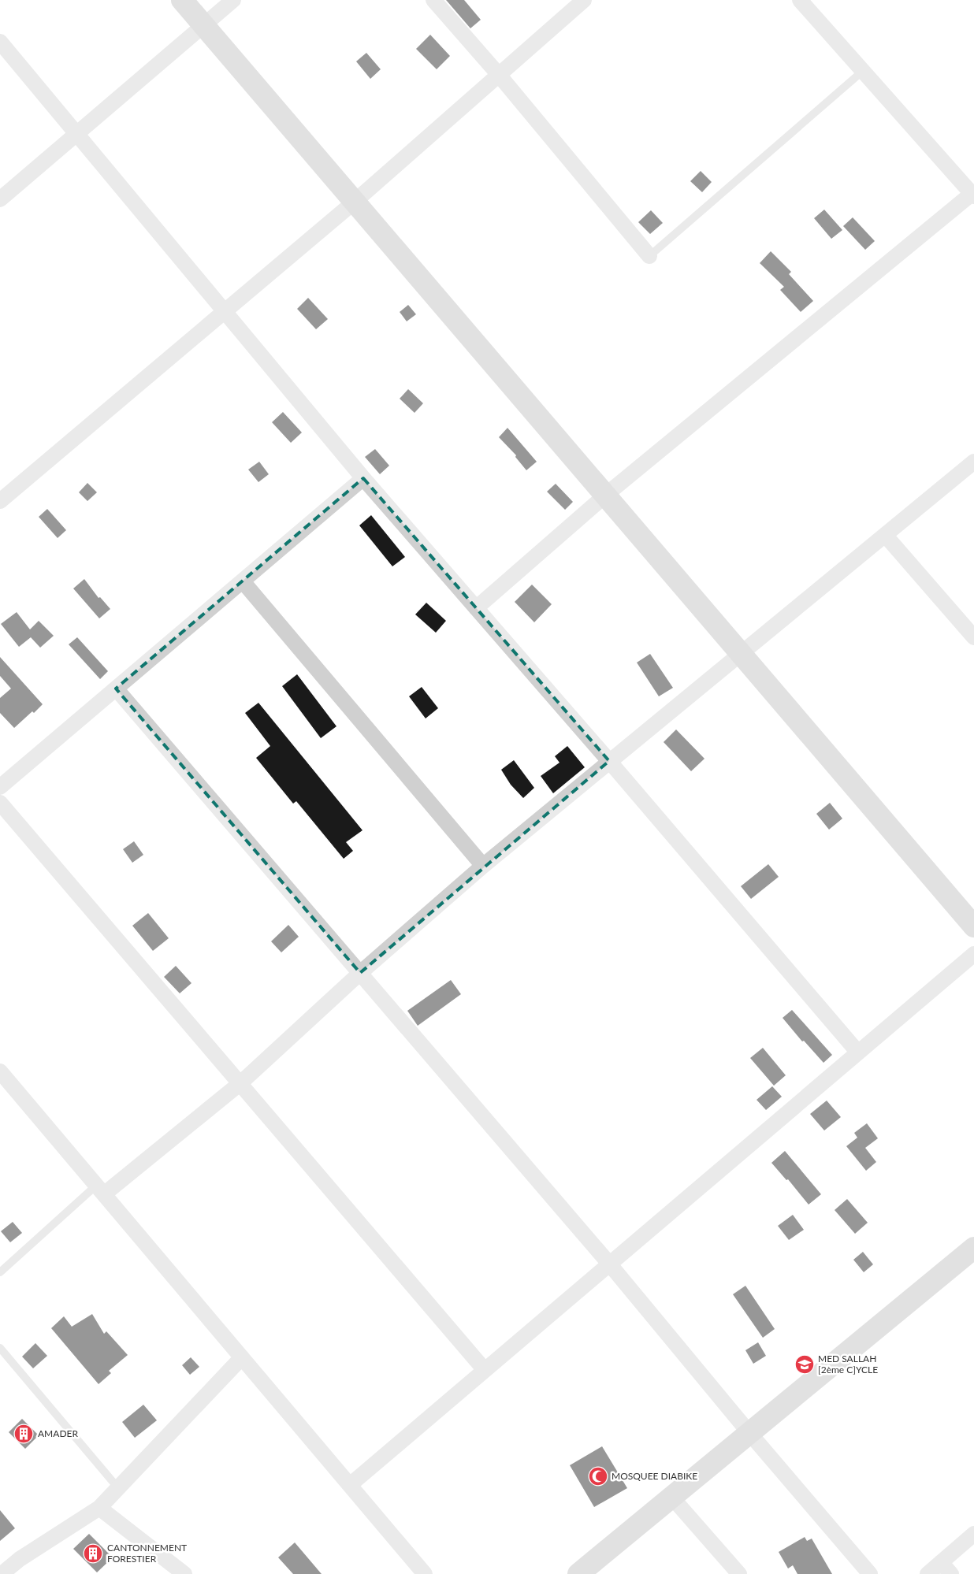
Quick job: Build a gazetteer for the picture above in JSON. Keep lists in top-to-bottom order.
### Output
{
  "places": {
    "school or university": ["MED SALLAH [2ème C]YCLE"],
    "building": ["AMADER", "CANTONNEMENT FORESTIER"],
    "mosque": ["MOSQUEE DIABIKE"]
  }
}
